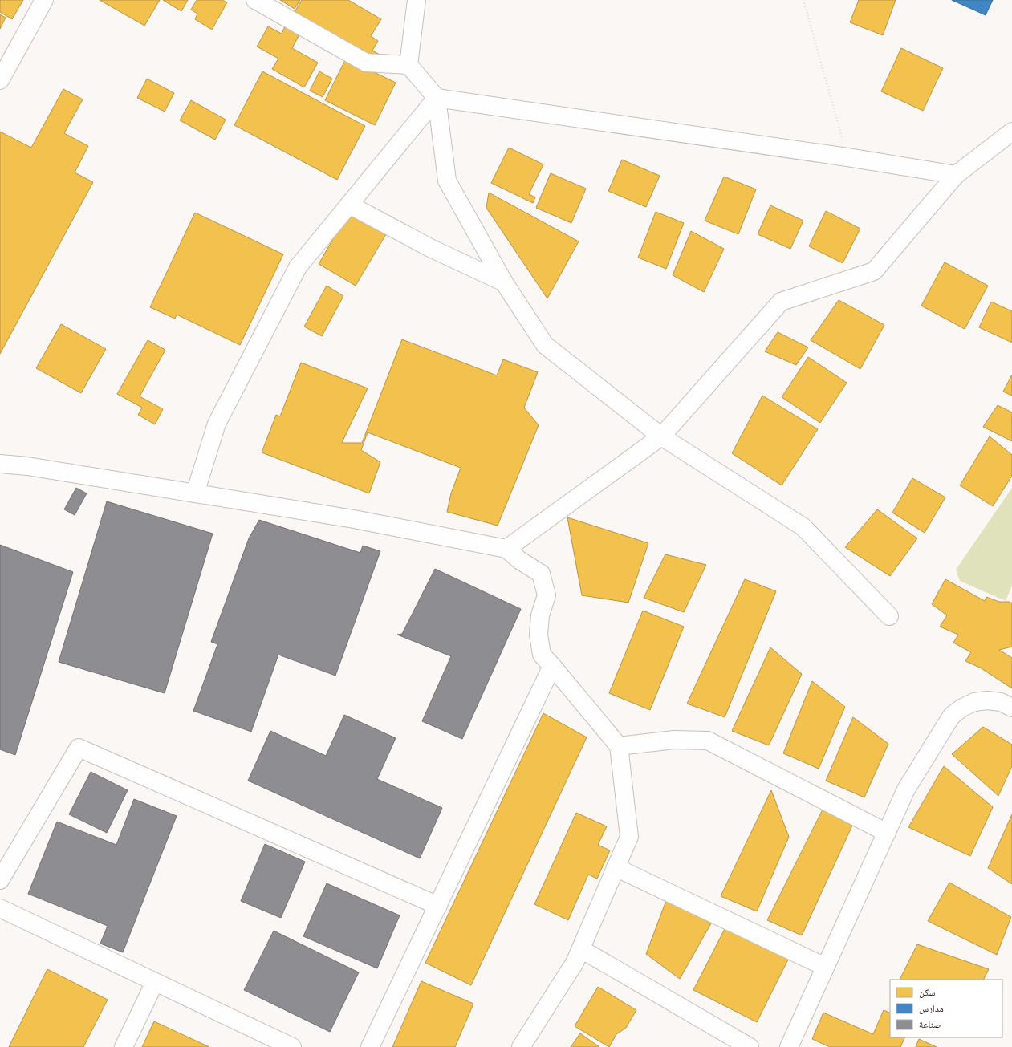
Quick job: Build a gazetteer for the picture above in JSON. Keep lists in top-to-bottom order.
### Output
{
  "legend": ["سكن", "مدارس", "صناعة"]
}
